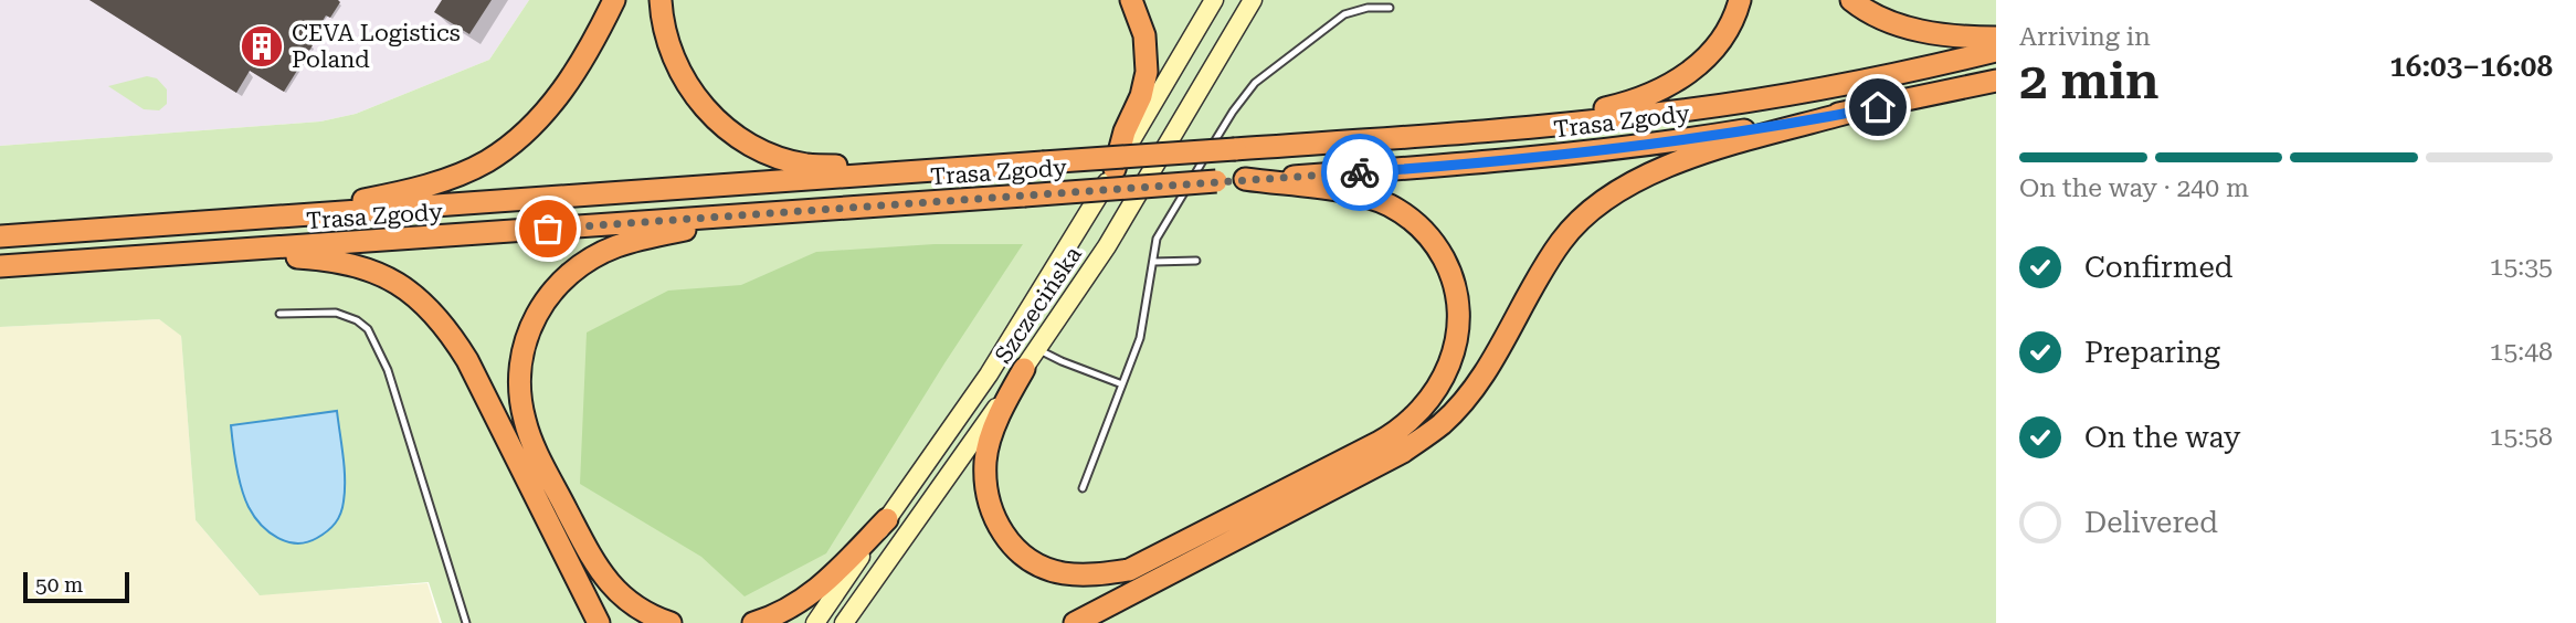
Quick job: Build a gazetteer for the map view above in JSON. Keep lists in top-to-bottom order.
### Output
{
  "streets": {
    "highway": ["Trasa Zgody"],
    "main road": ["Szczecińska"]
  },
  "places": {
    "building": ["CEVA Logistics Poland"]
  },
  "scale_bar": "50 m",
  "page": {
    "heading": ["2 min", "Arriving in", "16:03–16:08"],
    "bar": "On the way · 240 m",
    "list": [
      ["Confirmed", "15:35"],
      ["Preparing", "15:48"],
      ["On the way", "15:58"],
      "Delivered"
    ],
    "scale": "50 m"
  }
}
